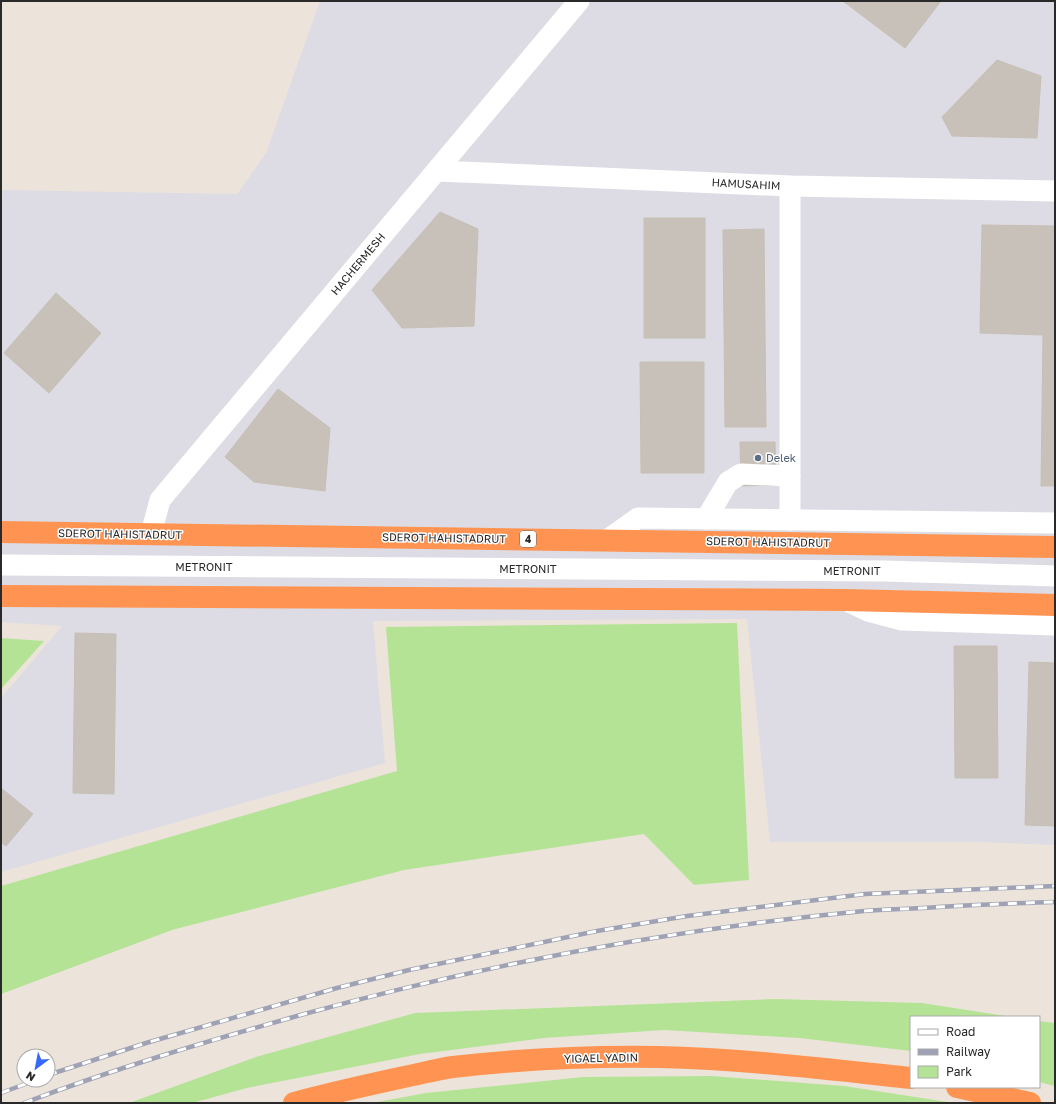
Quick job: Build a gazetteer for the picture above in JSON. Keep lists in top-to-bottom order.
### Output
{
  "streets": {
    "highway": ["SDEROT HAHISTADRUT", "4", "YIGAEL YADIN"],
    "street": ["HAMUSAHIM", "HACHERMESH", "METRONIT"]
  },
  "crossings": [
    ["HAMUSAHIM", "HACHERMESH"],
    ["HACHERMESH", "SDEROT HAHISTADRUT"]
  ],
  "places": ["Delek"],
  "legend": ["Road", "Railway", "Park"],
  "north": "bottom left"
}
